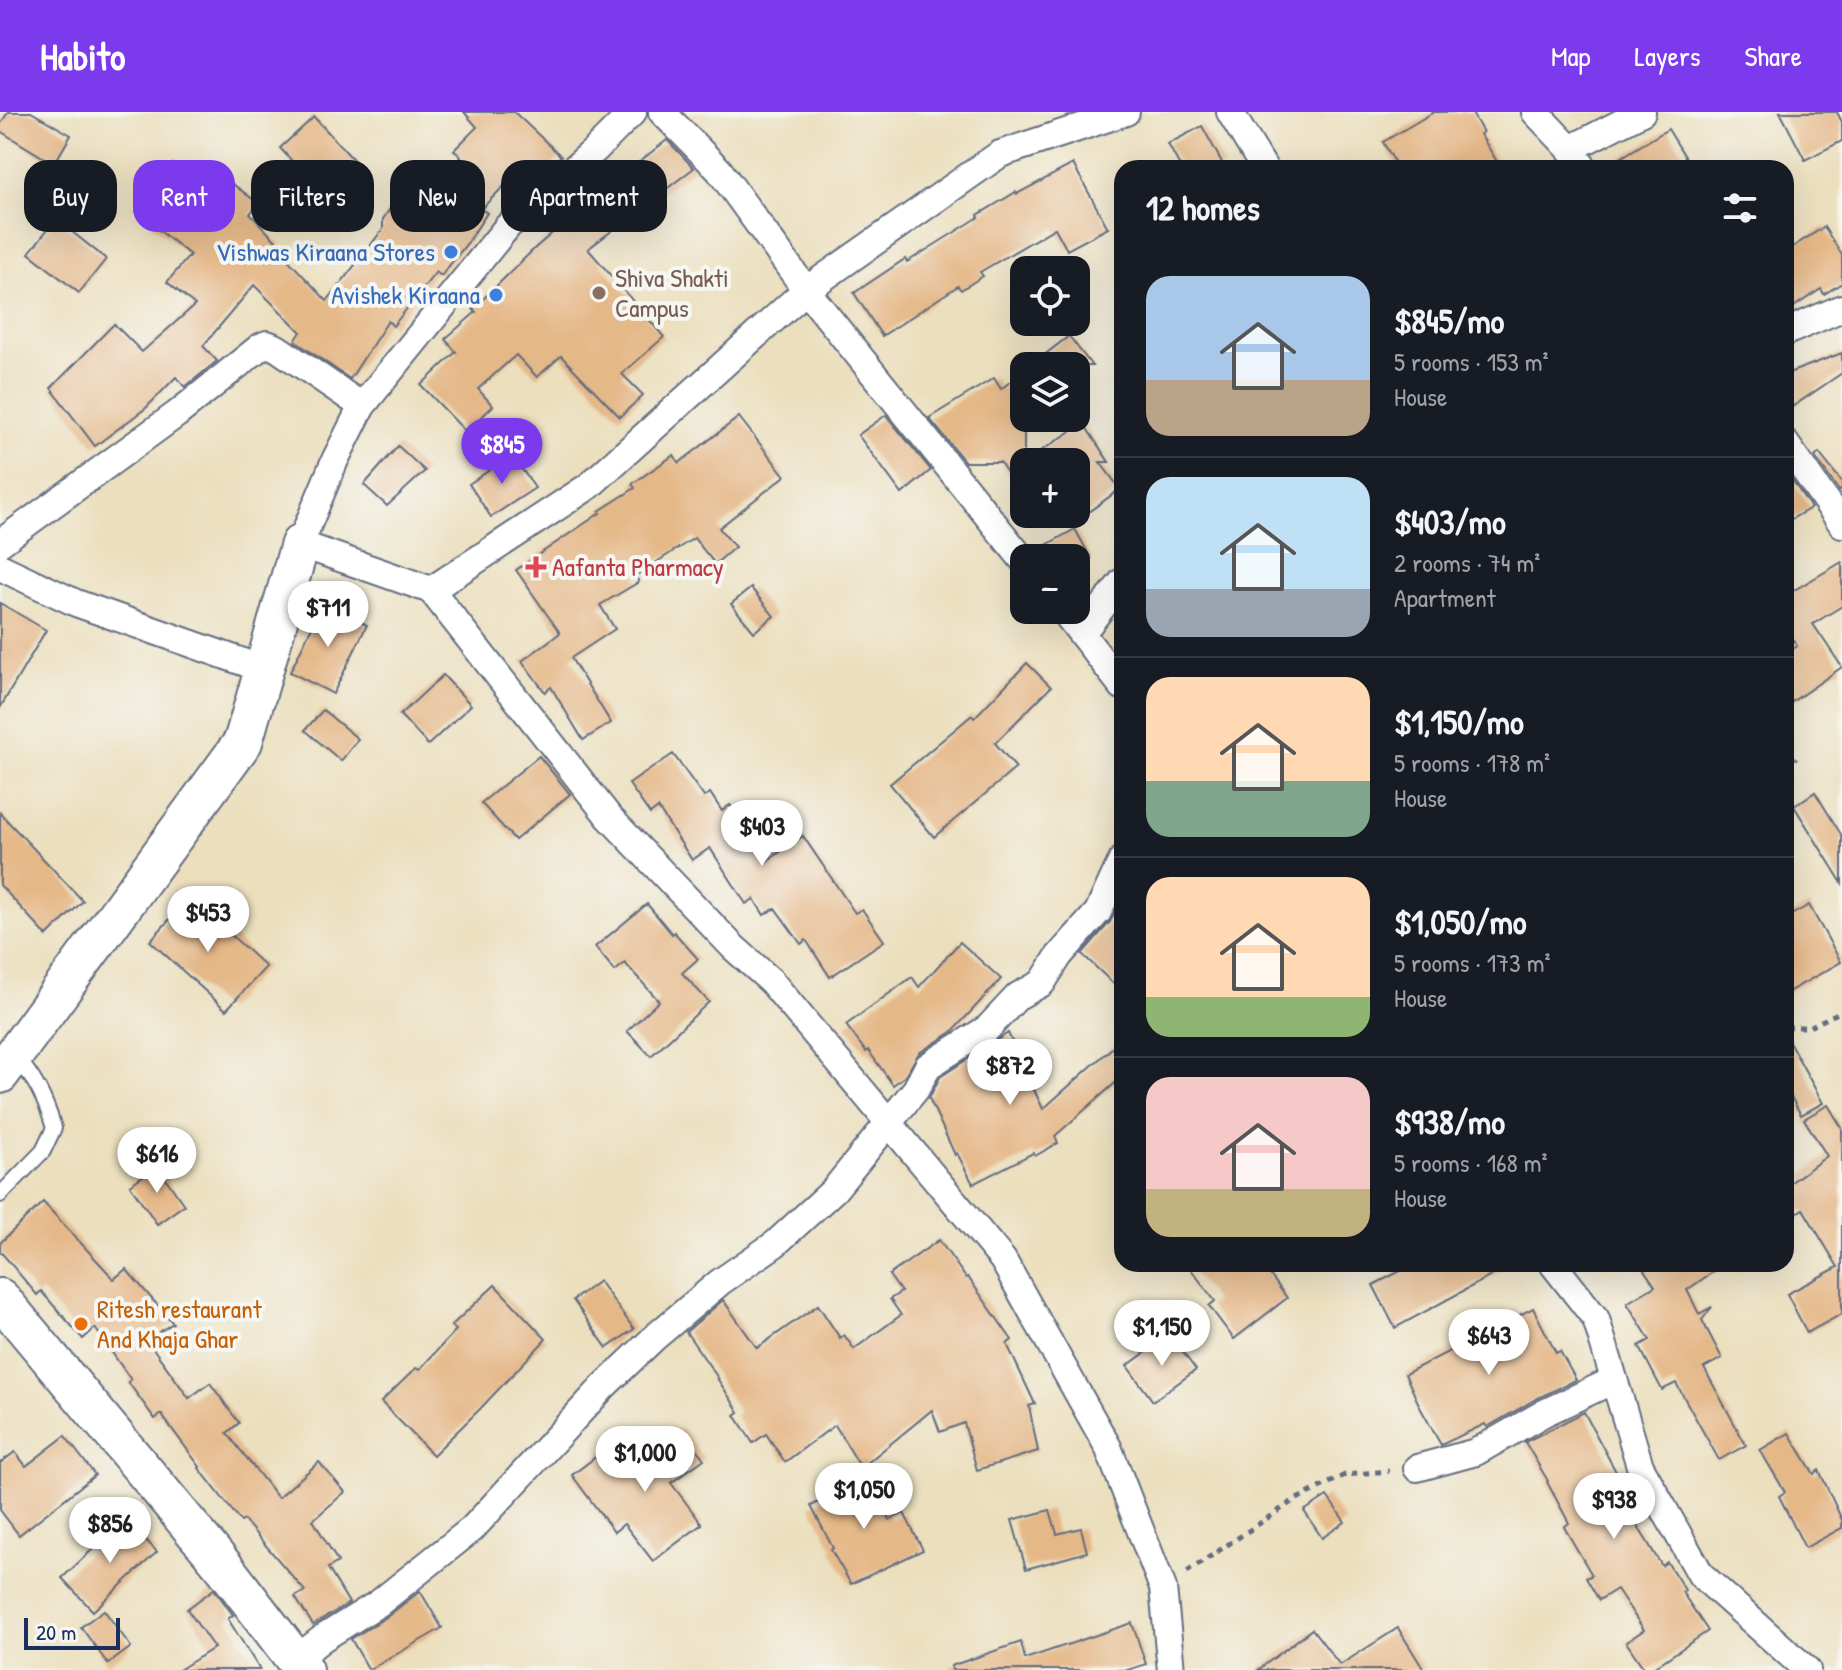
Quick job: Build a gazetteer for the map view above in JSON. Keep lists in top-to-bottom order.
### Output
{
  "places": {
    "other": [
      "Vishwas Kiraana Stores",
      "Shiva Shakti Campus",
      "Avishek Kiraana",
      "Ritesh restaurant And Khaja Ghar"
    ],
    "health": ["Aafanta Pharmacy"]
  },
  "scale_bar": "20 m",
  "page": {
    "header": "Habito",
    "nav": ["Map", "Layers", "Share"],
    "chip": [
      "Buy",
      "Rent",
      "Filters",
      "New",
      "Apartment"
    ],
    "heading": "12 homes",
    "map_buttons": ["+", "−"],
    "list": [
      {
        "name": "$845/mo",
        "note": "5 rooms · 153 m² · House"
      },
      {
        "name": "$403/mo",
        "note": "2 rooms · 74 m² · Apartment"
      },
      {
        "name": "$1,150/mo",
        "note": "5 rooms · 178 m² · House"
      },
      {
        "name": "$1,050/mo",
        "note": "5 rooms · 173 m² · House"
      },
      {
        "name": "$938/mo",
        "note": "5 rooms · 168 m² · House"
      }
    ],
    "price": [
      "$845",
      "$711",
      "$403",
      "$453",
      "$872",
      "$616",
      "$1,150",
      "$643",
      "$1,000",
      "$1,050",
      "$938",
      "$856"
    ],
    "scale": "20 m"
  }
}
